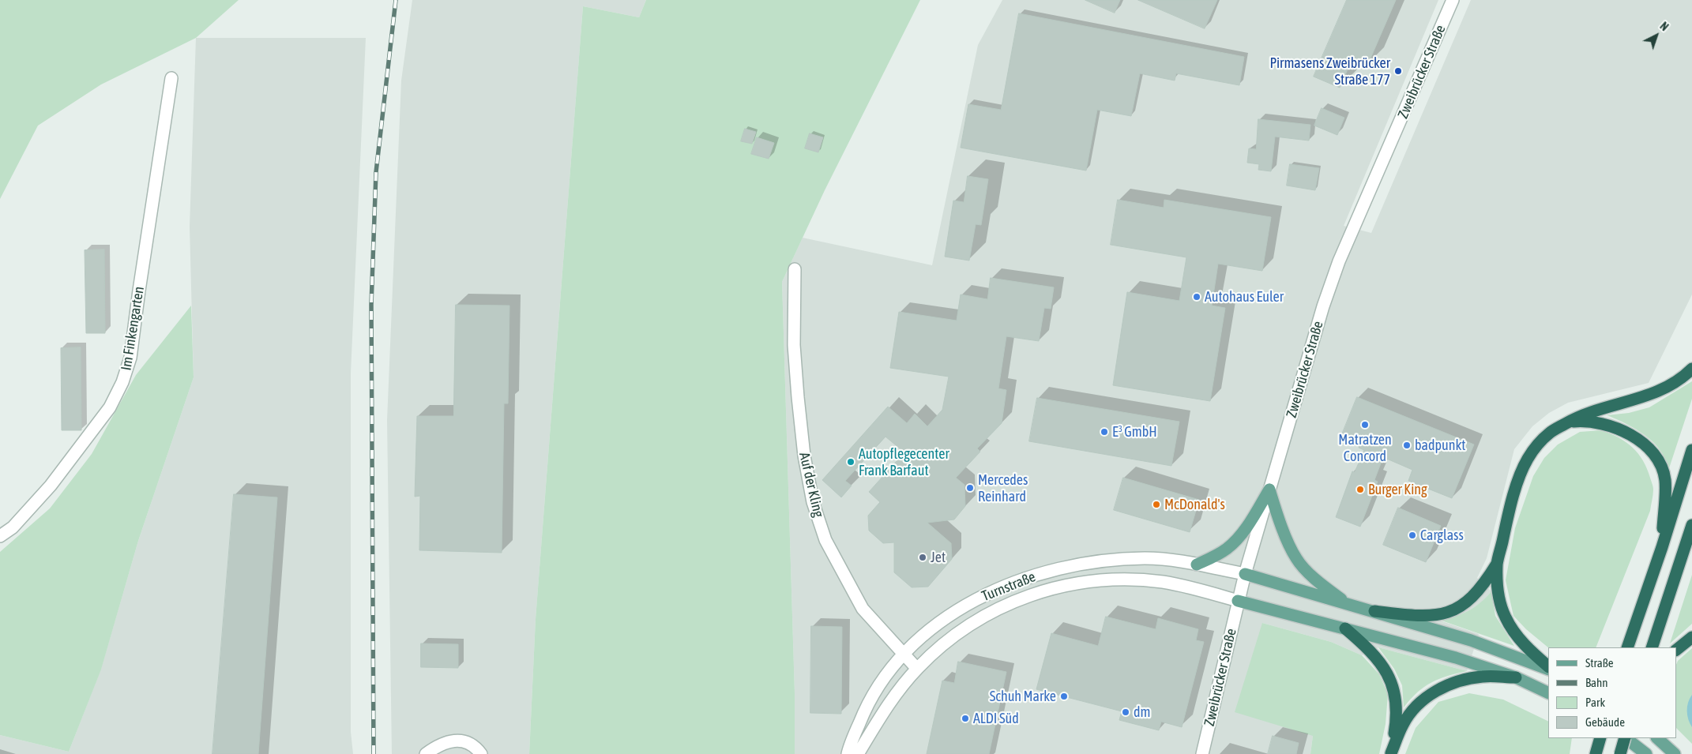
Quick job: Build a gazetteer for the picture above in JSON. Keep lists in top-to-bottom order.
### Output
{
  "streets": {
    "street": [
      "Zweibrücker Straße",
      "Im Finkengarten",
      "Auf der Kling",
      "Turnstraße"
    ]
  },
  "crossings": [
    ["Zweibrücker Straße", "Turnstraße"],
    ["Auf der Kling", "Turnstraße"]
  ],
  "places": [
    "Pirmasens Zweibrücker Straße 177",
    "Autohaus Euler",
    "Matratzen Concord",
    "E³ GmbH",
    "badpunkt",
    "Autopflegecenter Frank Barfaut",
    "Mercedes Reinhard",
    "Burger King",
    "McDonald's",
    "Carglass",
    "Jet",
    "Schuh Marke",
    "dm",
    "ALDI Süd"
  ],
  "legend": [
    "Straße",
    "Bahn",
    "Park",
    "Gebäude"
  ],
  "north": "top right"
}
